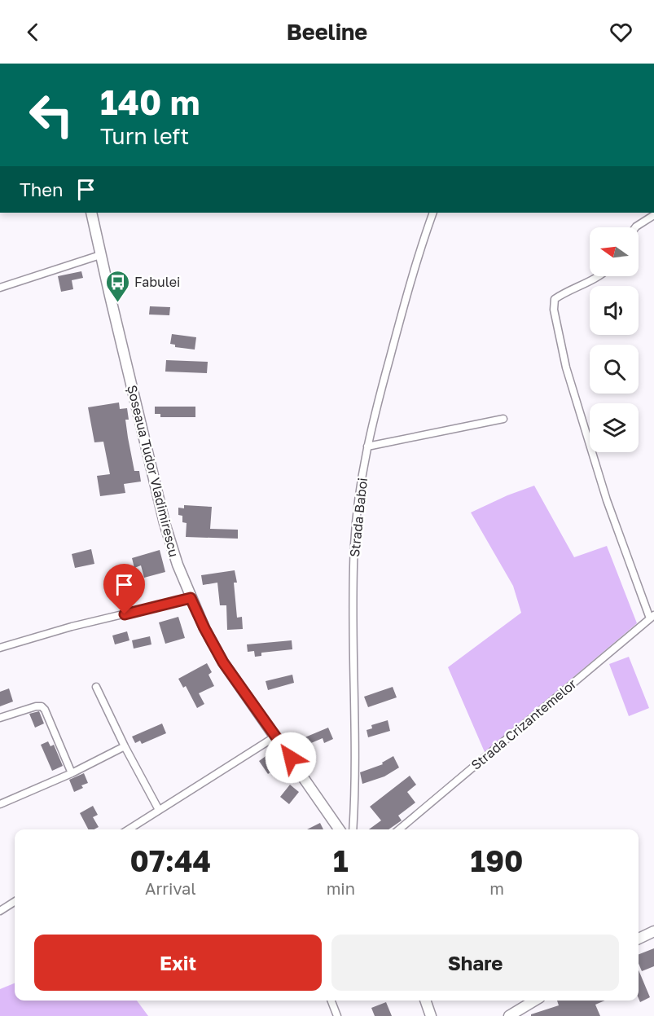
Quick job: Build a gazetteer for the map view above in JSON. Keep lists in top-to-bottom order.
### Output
{
  "streets": {
    "main road": ["Șoseaua Tudor Vladimirescu"],
    "street": ["Strada Baboi", "Strada Crizantemelor"]
  },
  "places": {
    "bus stop": ["Fabulei"]
  },
  "north": "left",
  "page": {
    "header": "Beeline",
    "turn": ["140 m", "Turn left"],
    "then": "Then",
    "eta": [
      "07:44",
      "Arrival",
      "1",
      "min",
      "190",
      "m"
    ],
    "buttons": ["Exit", "Share"]
  }
}
